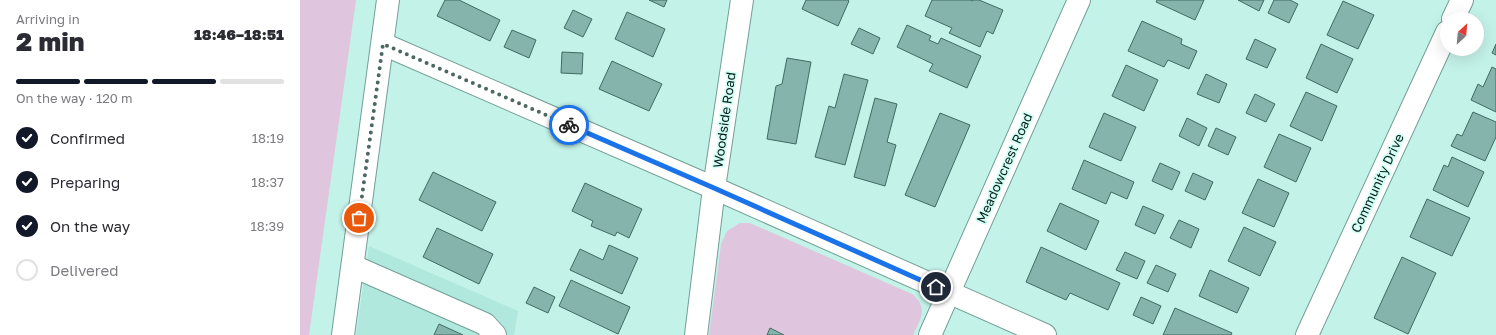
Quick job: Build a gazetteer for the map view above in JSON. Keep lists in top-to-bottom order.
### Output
{
  "streets": {
    "street": ["Woodside Road", "Meadowcrest Road", "Community Drive"]
  },
  "north": "top right",
  "page": {
    "heading": ["2 min", "Arriving in", "18:46–18:51"],
    "bar": "On the way · 120 m",
    "list": [
      ["Confirmed", "18:19"],
      ["Preparing", "18:37"],
      ["On the way", "18:39"],
      "Delivered"
    ]
  }
}
